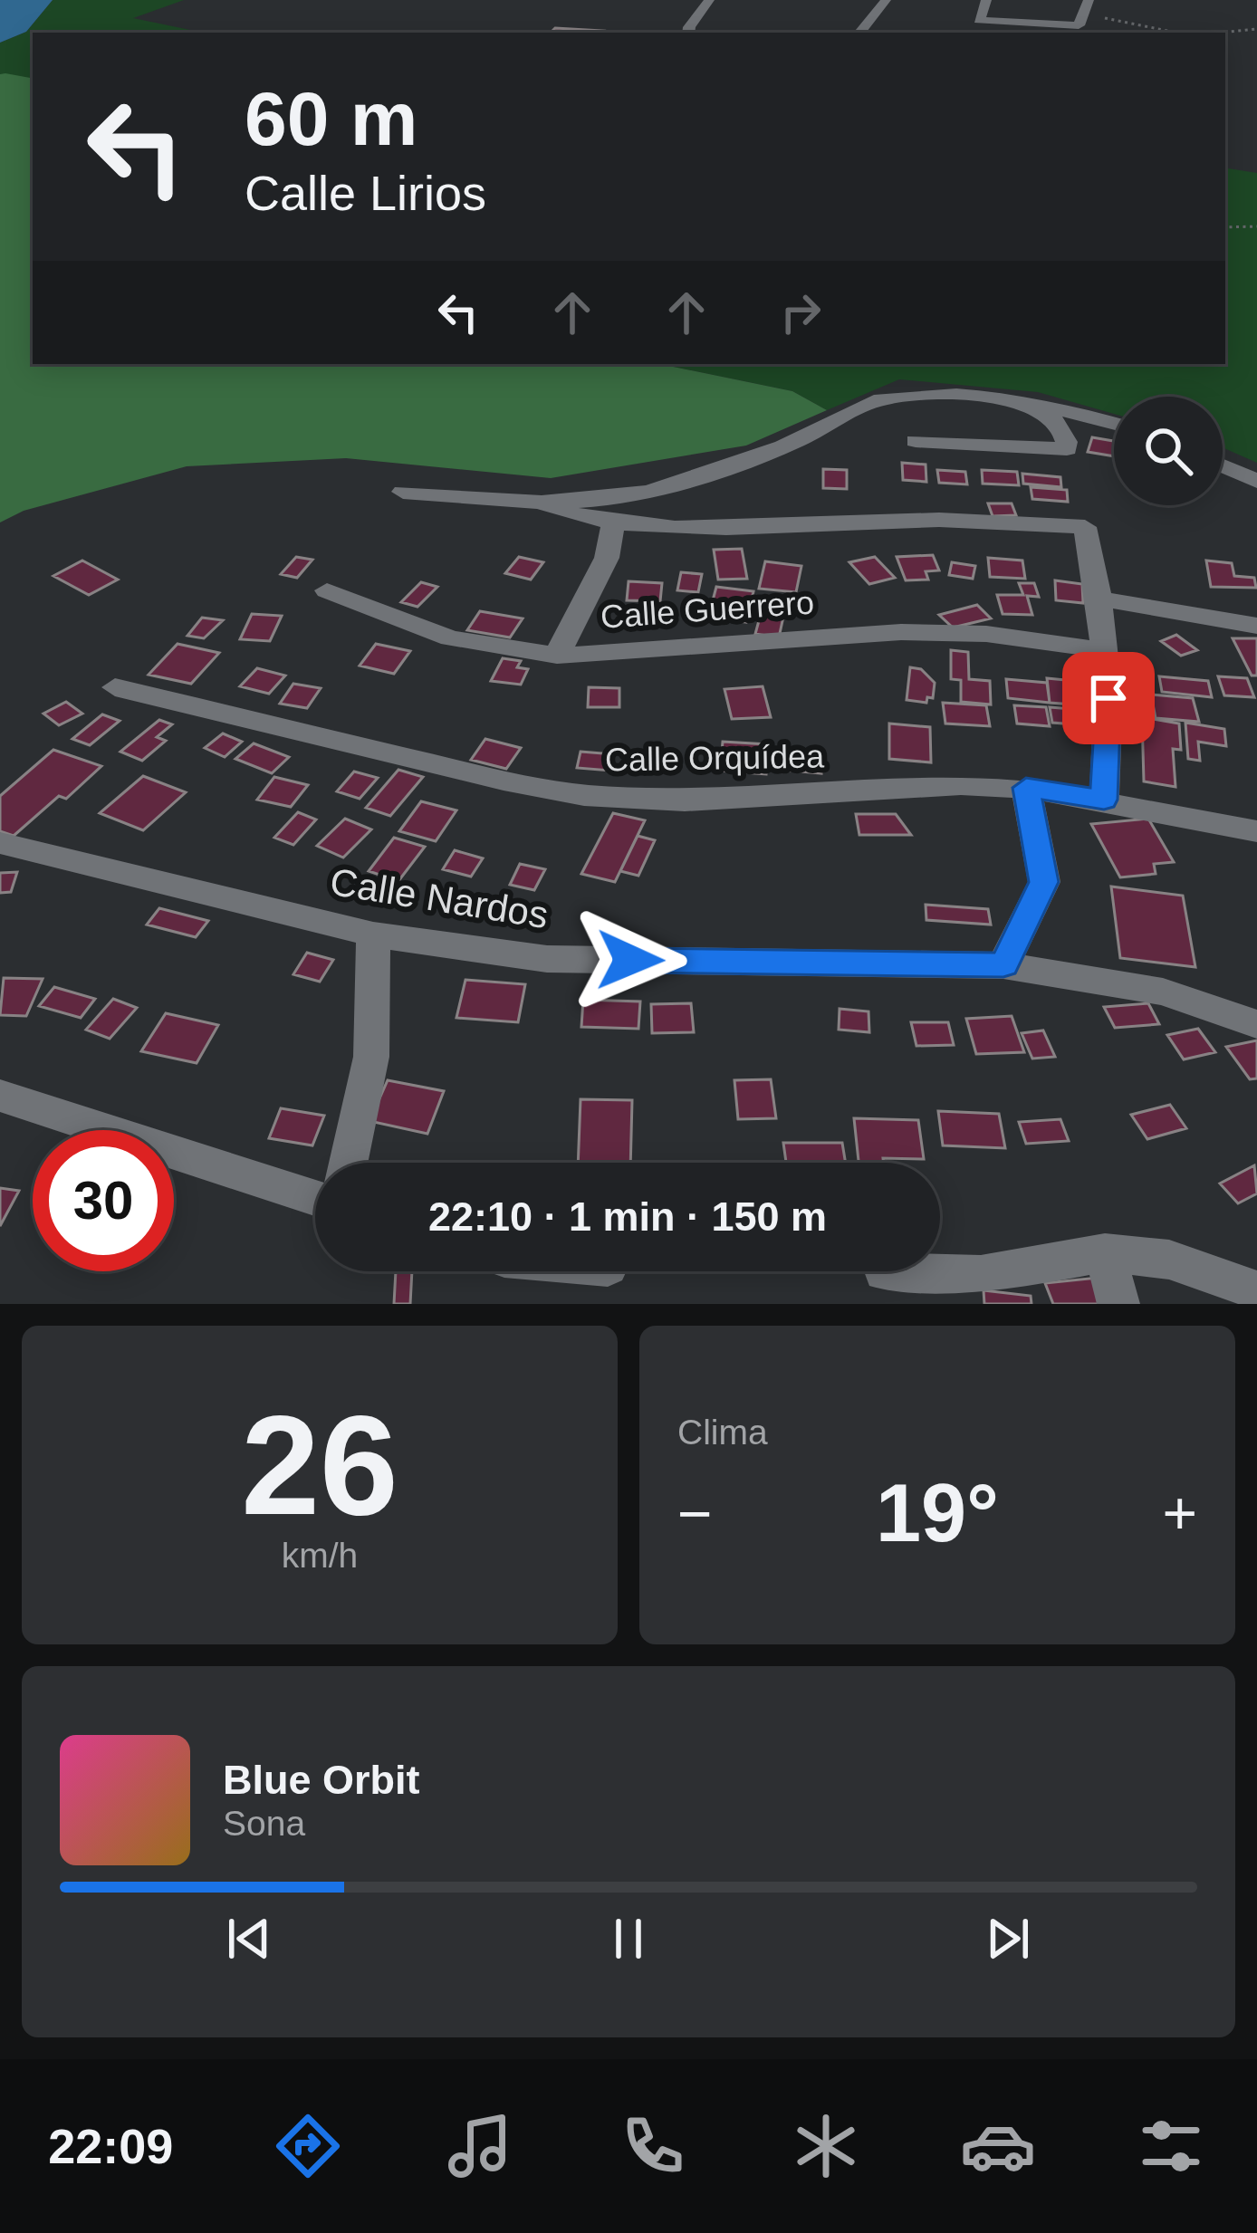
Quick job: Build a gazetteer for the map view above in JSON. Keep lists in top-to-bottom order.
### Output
{
  "streets": {
    "street": ["Calle Guerrero", "Calle Orquídea", "Calle Nardos"]
  },
  "page": {
    "turn": ["60 m", "Calle Lirios"],
    "limit": "30",
    "trip": "22:10 · 1 min · 150 m",
    "tile": [
      ["26", "km/h"],
      "Clima"
    ],
    "heat": ["−", "19°", "+"],
    "song": ["Blue Orbit", "Sona"],
    "tabs": "22:09"
  }
}
